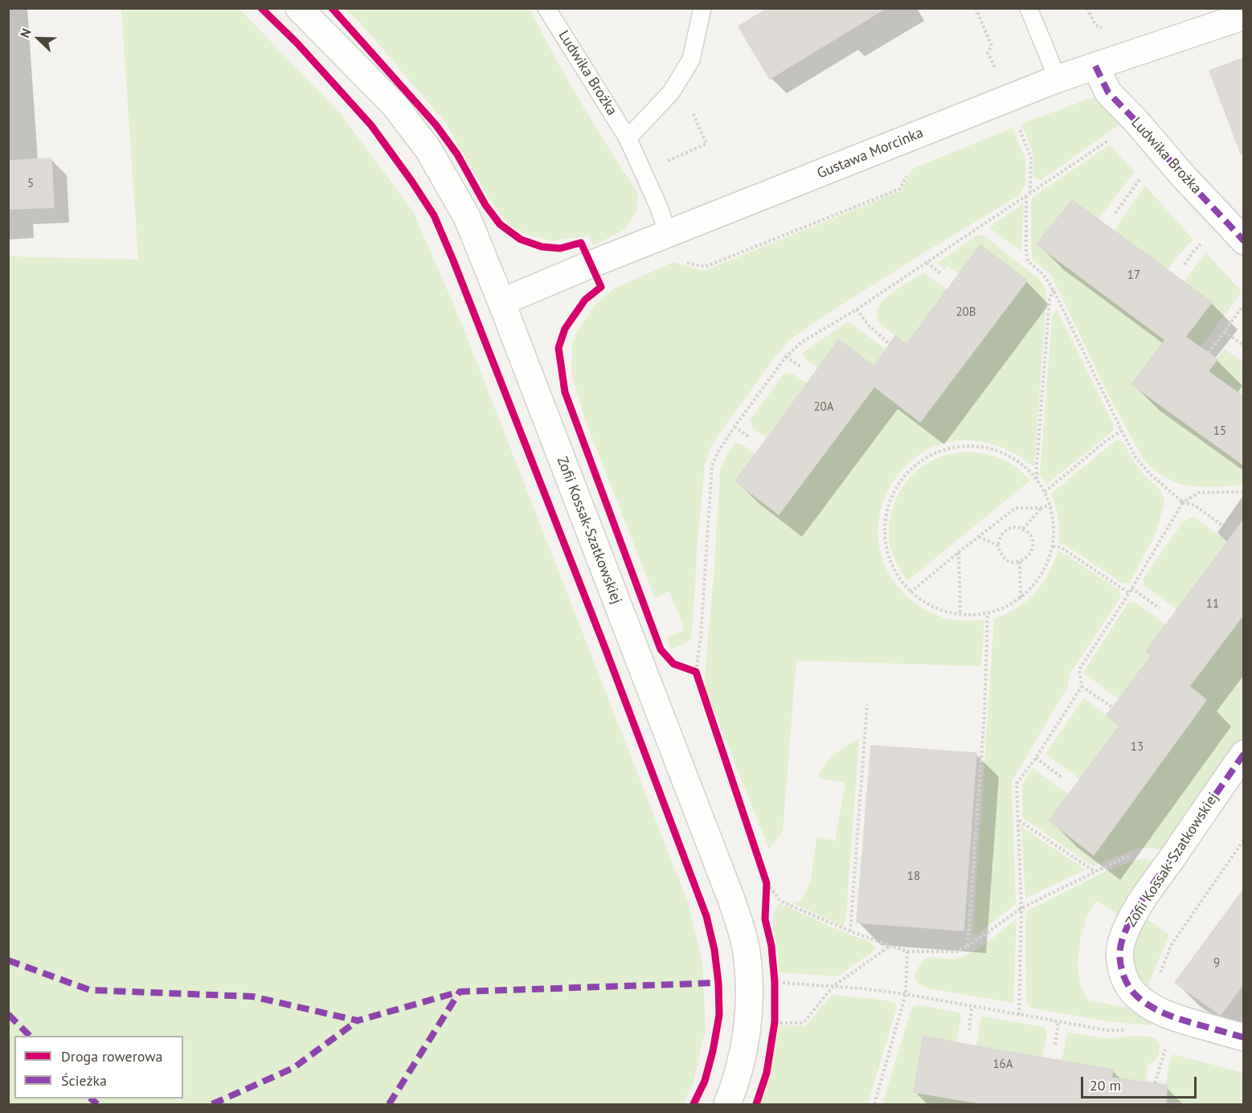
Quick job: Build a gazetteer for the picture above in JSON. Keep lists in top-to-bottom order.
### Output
{
  "streets": {
    "street": ["Ludwika Brożka", "Gustawa Morcinka", "Zofii Kossak-Szatkowskiej"]
  },
  "crossings": [
    ["Ludwika Brożka", "Gustawa Morcinka"],
    ["Gustawa Morcinka", "Zofii Kossak-Szatkowskiej"]
  ],
  "house_numbers": [
    "5",
    "17",
    "20B",
    "20A",
    "15",
    "11",
    "13",
    "18",
    "9",
    "16A"
  ],
  "legend": ["Droga rowerowa", "Ścieżka"],
  "scale_bar": "20 m",
  "north": "top left"
}
